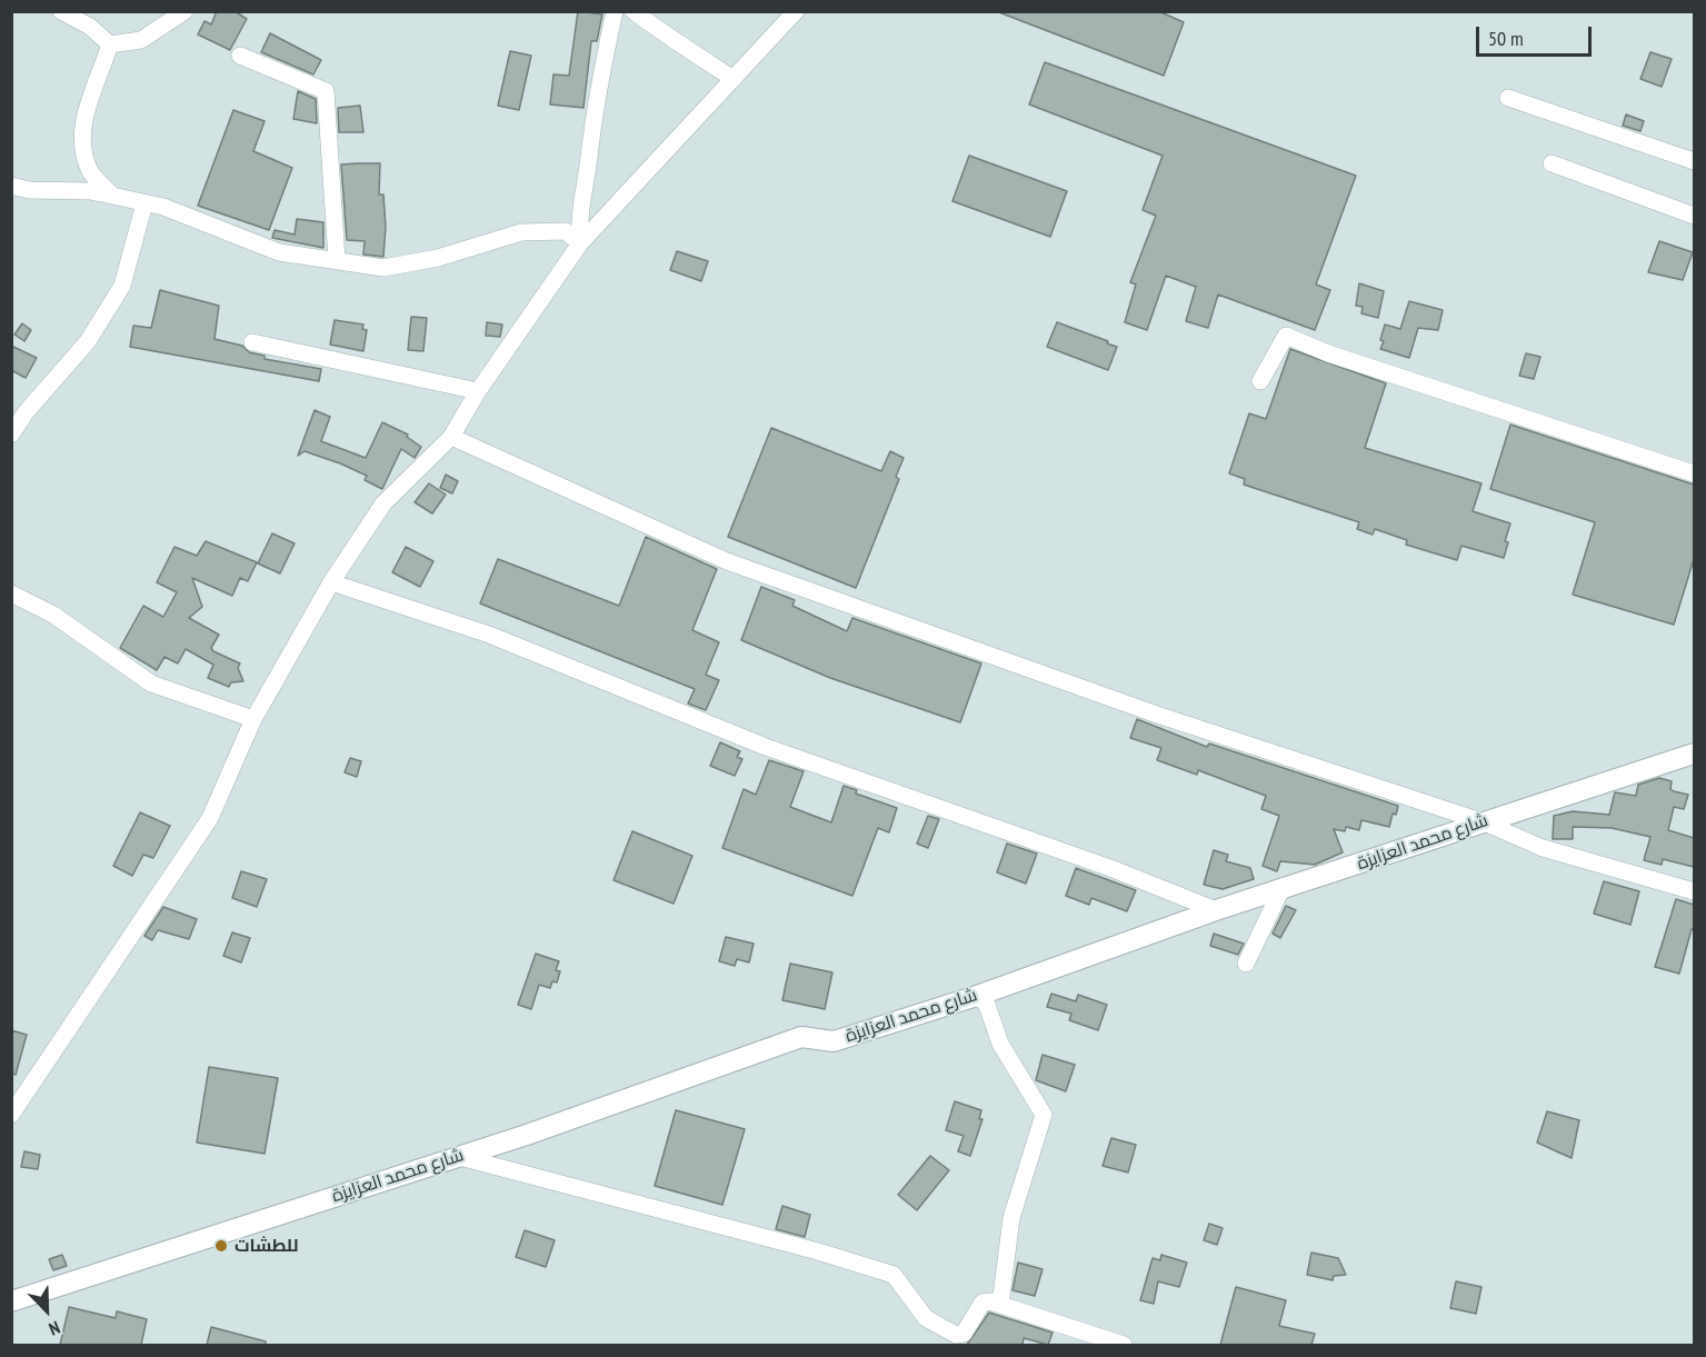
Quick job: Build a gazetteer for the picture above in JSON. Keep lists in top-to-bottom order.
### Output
{
  "streets": {
    "main road": ["شارع محمد العزايزة"]
  },
  "places": ["للطشات"],
  "scale_bar": "50 m",
  "north": "bottom right"
}
